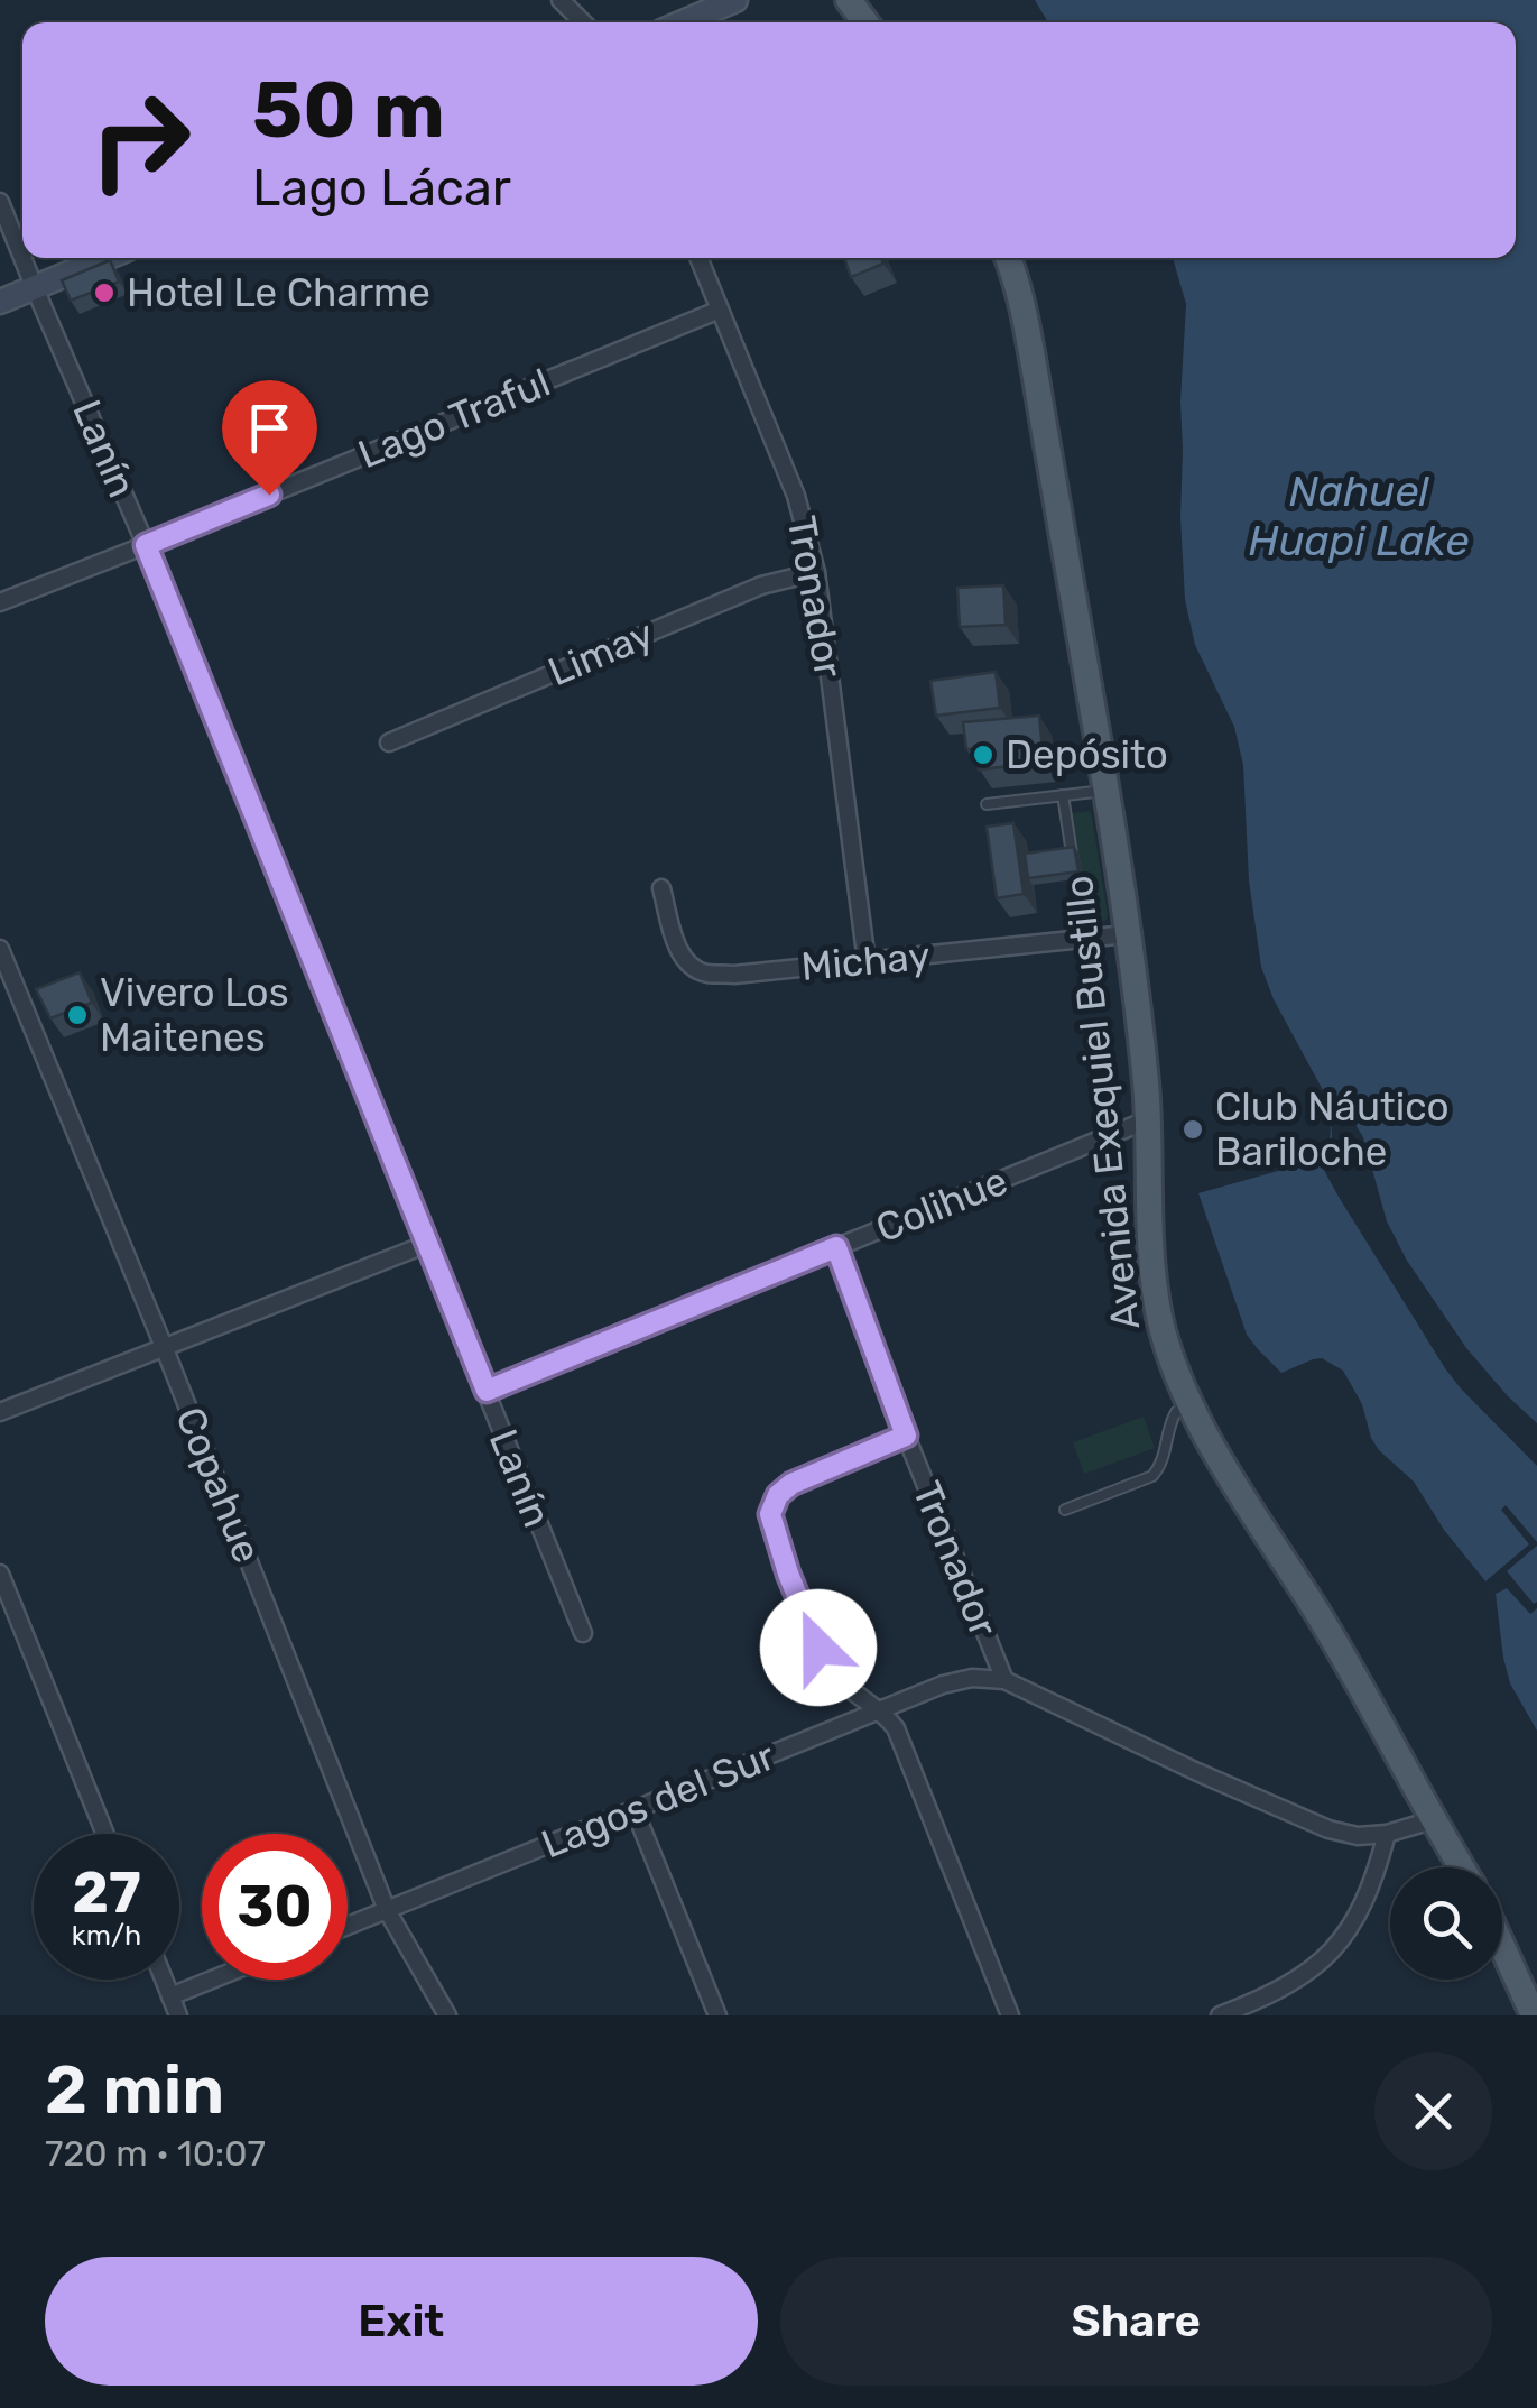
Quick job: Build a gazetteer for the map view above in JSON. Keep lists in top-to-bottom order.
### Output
{
  "streets": {
    "main road": ["Avenida Exequiel Bustillo"],
    "street": [
      "Lago Traful",
      "Lanín",
      "Tronador",
      "Limay",
      "Michay",
      "Colihue",
      "Copahue",
      "Lagos del Sur"
    ]
  },
  "crossings": [
    ["Lago Traful", "Lanín"],
    ["Lago Traful", "Tronador"],
    ["Lanín", "Colihue"],
    ["Tronador", "Limay"],
    ["Tronador", "Michay"],
    ["Tronador", "Colihue"],
    ["Tronador", "Lagos del Sur"],
    ["Michay", "Avenida Exequiel Bustillo"],
    ["Avenida Exequiel Bustillo", "Colihue"],
    ["Avenida Exequiel Bustillo", "Lagos del Sur"],
    ["Copahue", "Lagos del Sur"]
  ],
  "water": ["Nahuel Huapi Lake"],
  "places": [
    "Hotel Le Charme",
    "Depósito",
    "Vivero Los Maitenes",
    "Club Náutico Bariloche"
  ],
  "page": {
    "turn": ["50 m", "Lago Lácar"],
    "speed": "27 km/h",
    "limit": "30",
    "heading": ["2 min", "720 m · 10:07"],
    "buttons": ["Exit", "Share"]
  }
}
